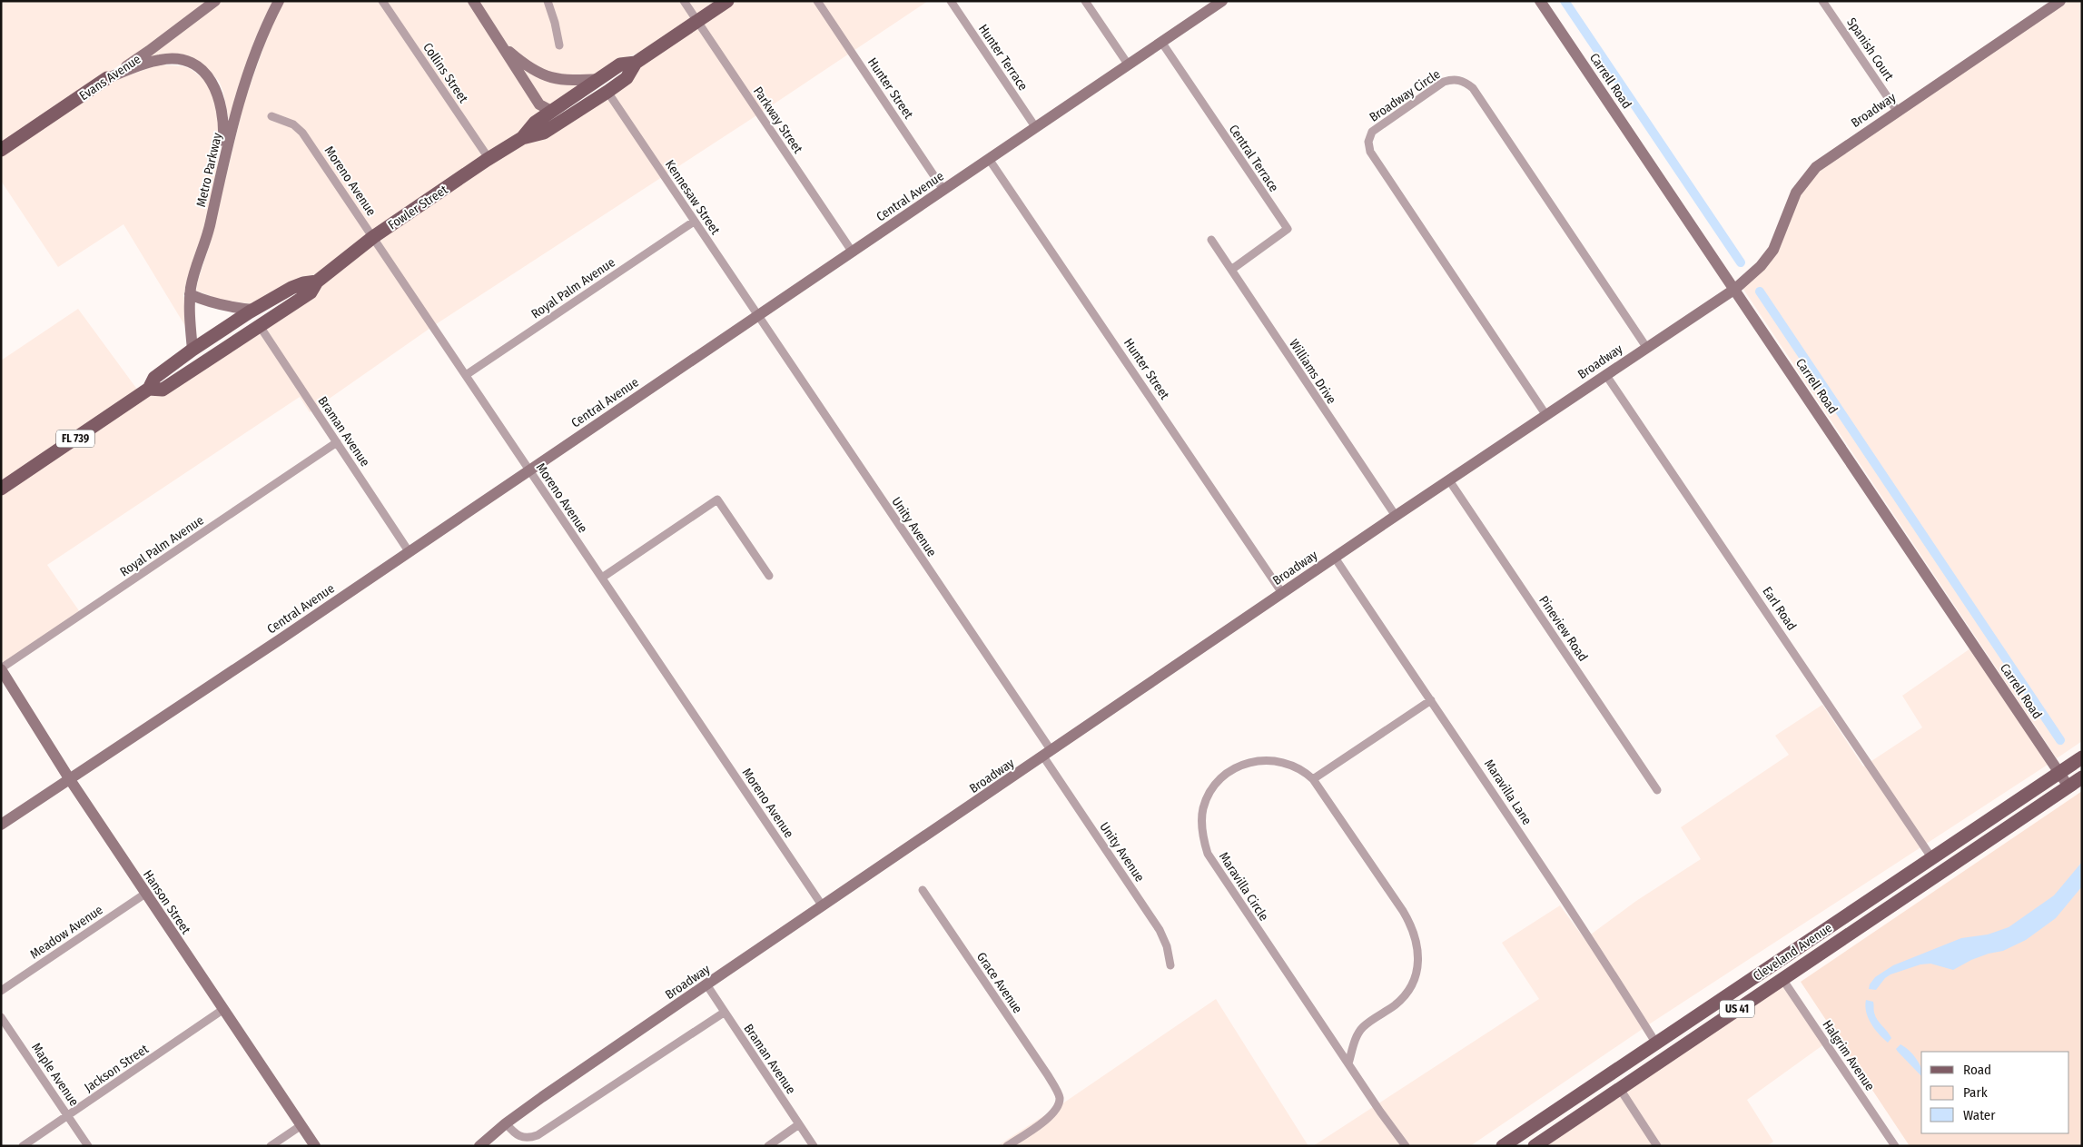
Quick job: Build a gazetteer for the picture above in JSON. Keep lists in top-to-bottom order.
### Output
{
  "streets": {
    "main road": [
      "Evans Avenue",
      "Fowler Street",
      "FL 739",
      "Cleveland Avenue",
      "US 41"
    ],
    "street": [
      "Spanish Court",
      "Hunter Terrace",
      "Collins Street",
      "Carrell Road",
      "Hunter Street",
      "Broadway Circle",
      "Broadway",
      "Parkway Street",
      "Central Terrace",
      "Metro Parkway",
      "Moreno Avenue",
      "Central Avenue",
      "Kennesaw Street",
      "Royal Palm Avenue",
      "Williams Drive",
      "Braman Avenue",
      "Unity Avenue",
      "Earl Road",
      "Pineview Road",
      "Maravilla Lane",
      "Maravilla Circle",
      "Hanson Street",
      "Meadow Avenue",
      "Grace Avenue",
      "Halgrim Avenue",
      "Jackson Street",
      "Maple Avenue"
    ]
  },
  "crossings": [
    ["Spanish Court", "Broadway"],
    ["Hunter Terrace", "Central Avenue"],
    ["Collins Street", "Fowler Street"],
    ["Carrell Road", "Broadway"],
    ["Carrell Road", "Cleveland Avenue"],
    ["Hunter Street", "Broadway"],
    ["Hunter Street", "Central Avenue"],
    ["Broadway Circle", "Broadway"],
    ["Broadway", "Moreno Avenue"],
    ["Broadway", "Williams Drive"],
    ["Broadway", "Braman Avenue"],
    ["Broadway", "Unity Avenue"],
    ["Broadway", "Earl Road"],
    ["Broadway", "Pineview Road"],
    ["Broadway", "Maravilla Lane"],
    ["Parkway Street", "Central Avenue"],
    ["Parkway Street", "Fowler Street"],
    ["Central Terrace", "Central Avenue"],
    ["Central Terrace", "Williams Drive"],
    ["Metro Parkway", "Fowler Street"],
    ["Moreno Avenue", "Central Avenue"],
    ["Moreno Avenue", "Fowler Street"],
    ["Moreno Avenue", "Royal Palm Avenue"],
    ["Central Avenue", "Kennesaw Street"],
    ["Central Avenue", "Braman Avenue"],
    ["Central Avenue", "Unity Avenue"],
    ["Central Avenue", "Hanson Street"],
    ["Kennesaw Street", "Fowler Street"],
    ["Kennesaw Street", "Royal Palm Avenue"],
    ["Kennesaw Street", "Unity Avenue"],
    ["Fowler Street", "Braman Avenue"],
    ["Royal Palm Avenue", "Braman Avenue"],
    ["Royal Palm Avenue", "Hanson Street"],
    ["Earl Road", "Cleveland Avenue"],
    ["Maravilla Lane", "Cleveland Avenue"],
    ["Hanson Street", "Meadow Avenue"],
    ["Hanson Street", "Jackson Street"],
    ["Cleveland Avenue", "Halgrim Avenue"],
    ["Jackson Street", "Maple Avenue"]
  ],
  "legend": ["Road", "Park", "Water"]
}
